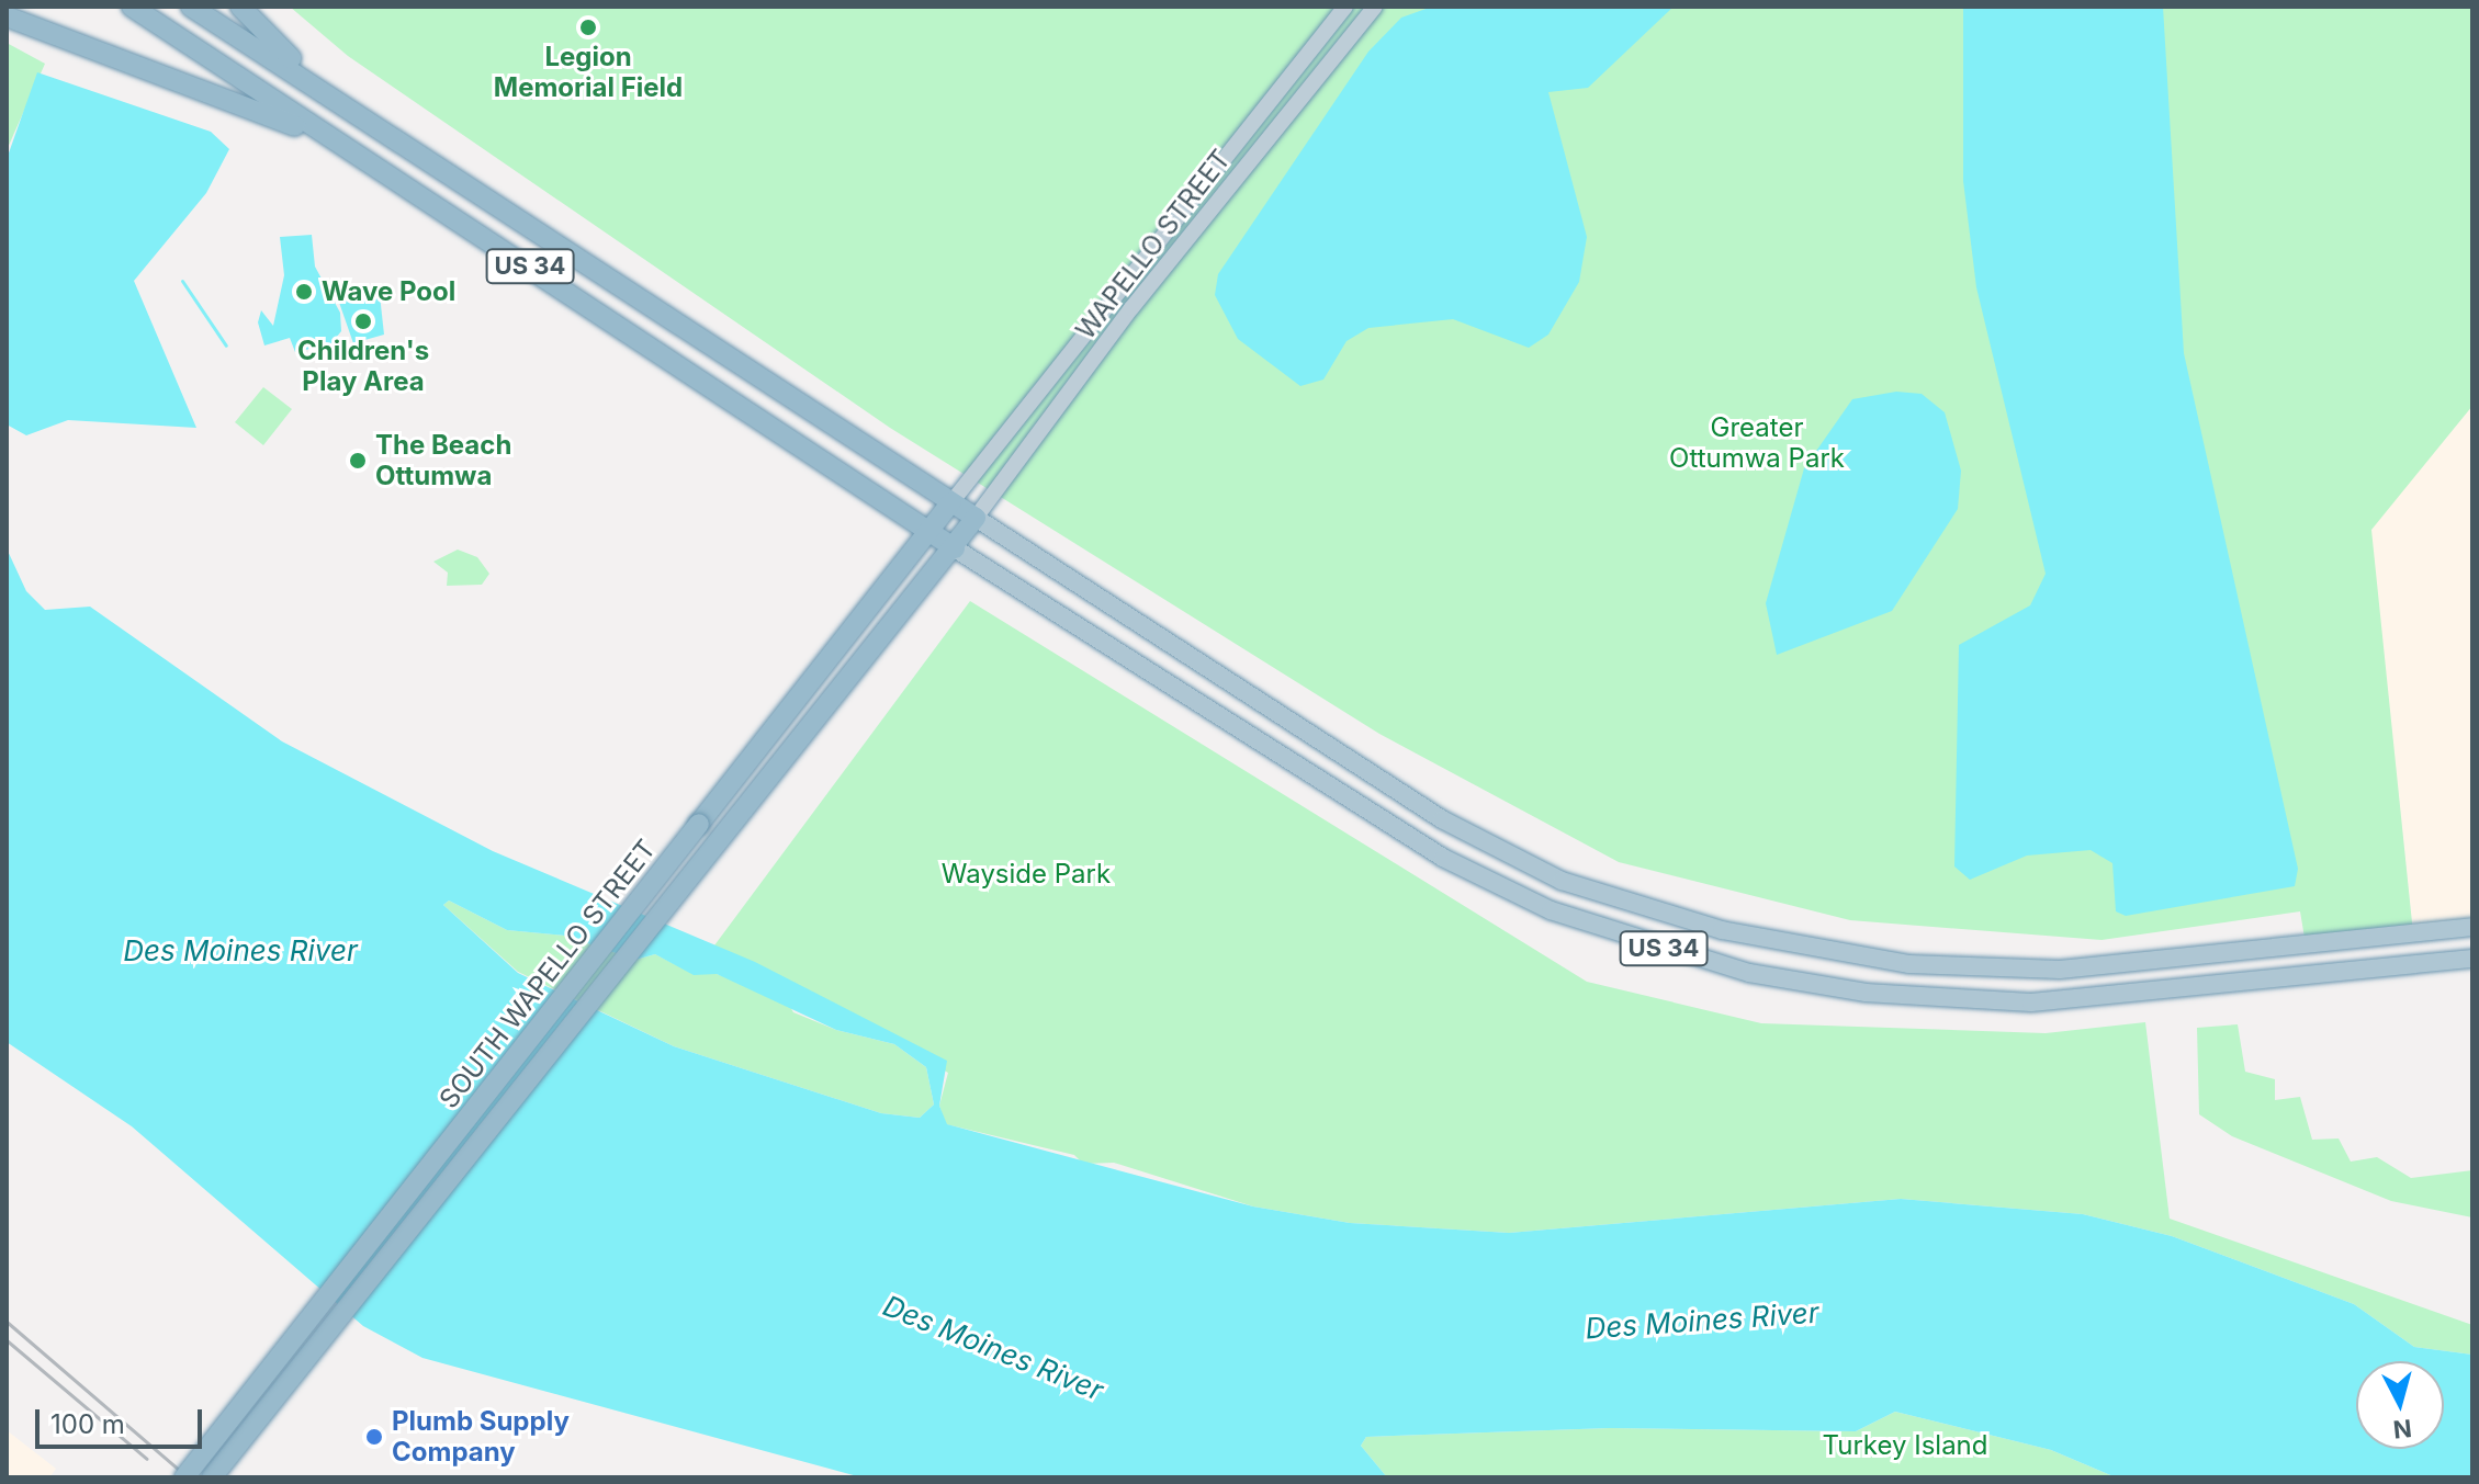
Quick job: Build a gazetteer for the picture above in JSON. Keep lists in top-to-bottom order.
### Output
{
  "streets": {
    "highway": ["US 34", "SOUTH WAPELLO STREET"],
    "main road": ["WAPELLO STREET"]
  },
  "crossings": [
    ["WAPELLO STREET", "US 34"],
    ["WAPELLO STREET", "SOUTH WAPELLO STREET"],
    ["US 34", "SOUTH WAPELLO STREET"]
  ],
  "water": ["Des Moines River"],
  "parks": ["Greater Ottumwa Park", "Wayside Park", "Turkey Island"],
  "places": [
    "Legion Memorial Field",
    "Wave Pool",
    "Children's Play Area",
    "The Beach Ottumwa",
    "Plumb Supply Company"
  ],
  "scale_bar": "100 m",
  "north": "bottom"
}
